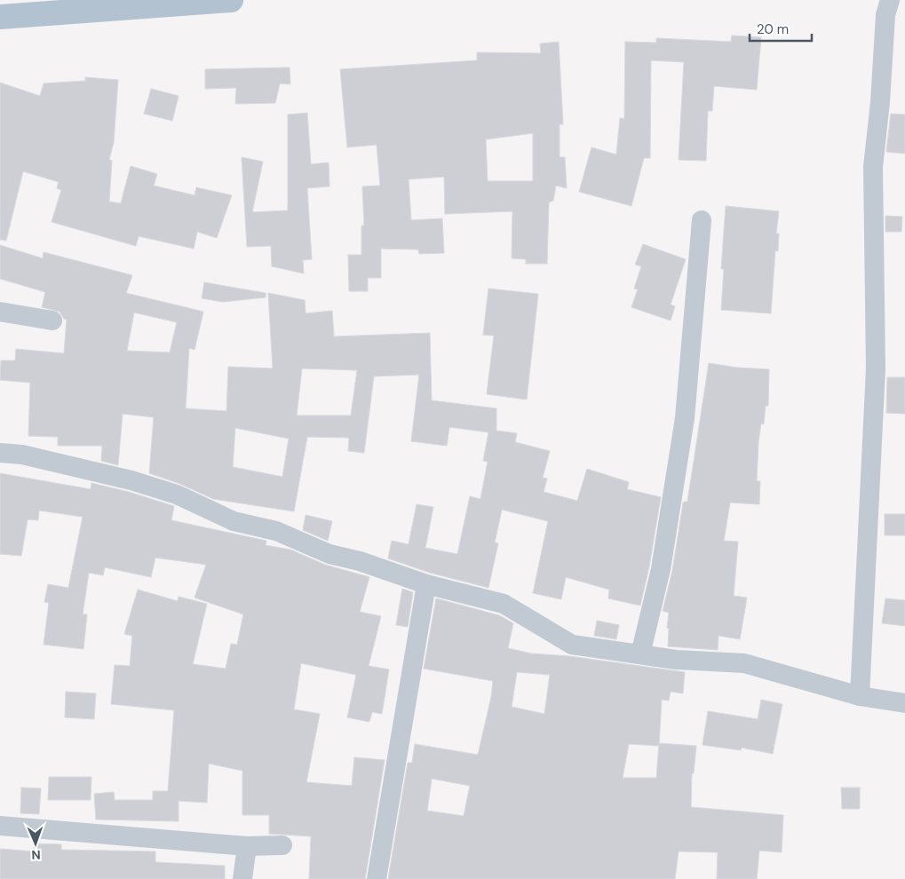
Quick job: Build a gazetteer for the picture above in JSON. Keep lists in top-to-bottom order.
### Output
{
  "scale_bar": "20 m",
  "north": "bottom"
}
